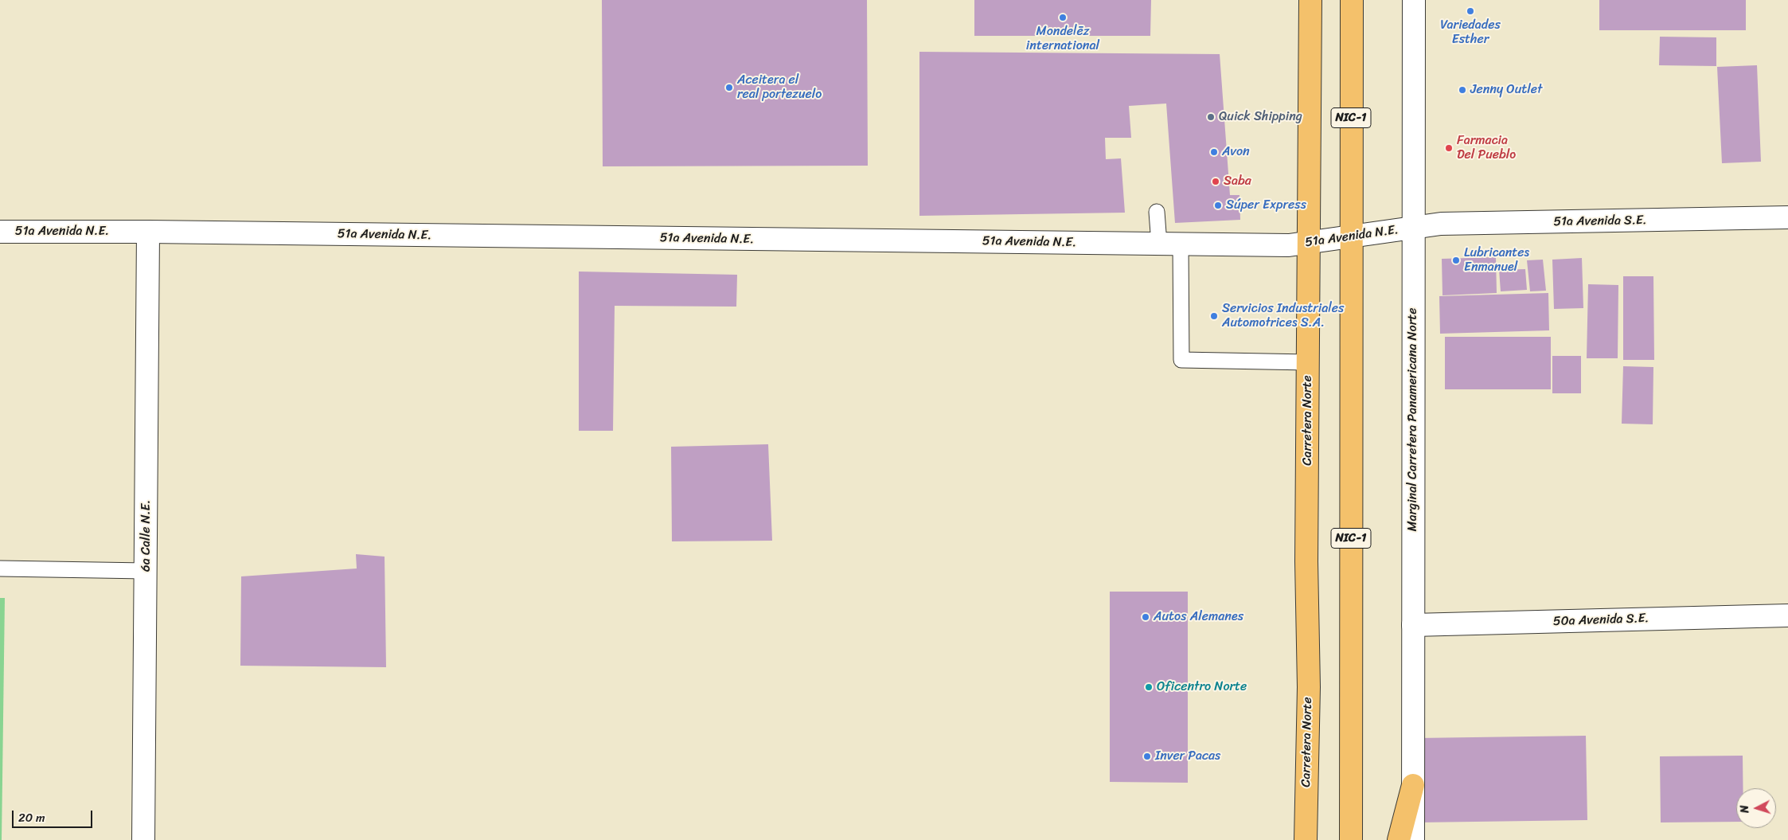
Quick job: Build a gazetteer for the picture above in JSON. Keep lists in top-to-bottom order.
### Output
{
  "streets": {
    "highway": ["NIC-1", "Carretera Norte"],
    "street": [
      "51a Avenida S.E.",
      "51a Avenida N.E.",
      "Marginal Carretera Panamericana Norte",
      "6a Calle N.E.",
      "50a Avenida S.E."
    ]
  },
  "crossings": [
    ["NIC-1", "51a Avenida N.E."],
    ["51a Avenida S.E.", "51a Avenida N.E."],
    ["51a Avenida S.E.", "Marginal Carretera Panamericana Norte"],
    ["51a Avenida N.E.", "Marginal Carretera Panamericana Norte"],
    ["51a Avenida N.E.", "Carretera Norte"],
    ["51a Avenida N.E.", "6a Calle N.E."],
    ["Marginal Carretera Panamericana Norte", "50a Avenida S.E."]
  ],
  "places": [
    "Variedades Esther",
    "Mondelēz international",
    "Aceitera el real portezuelo",
    "Jenny Outlet",
    "Quick Shipping",
    "Farmacia Del Pueblo",
    "Avon",
    "Saba",
    "Súper Express",
    "Lubricantes Enmanuel",
    "Servicios Industriales Automotrices S.A.",
    "Autos Alemanes",
    "Oficentro Norte",
    "Inver Pacas"
  ],
  "scale_bar": "20 m",
  "north": "left"
}
